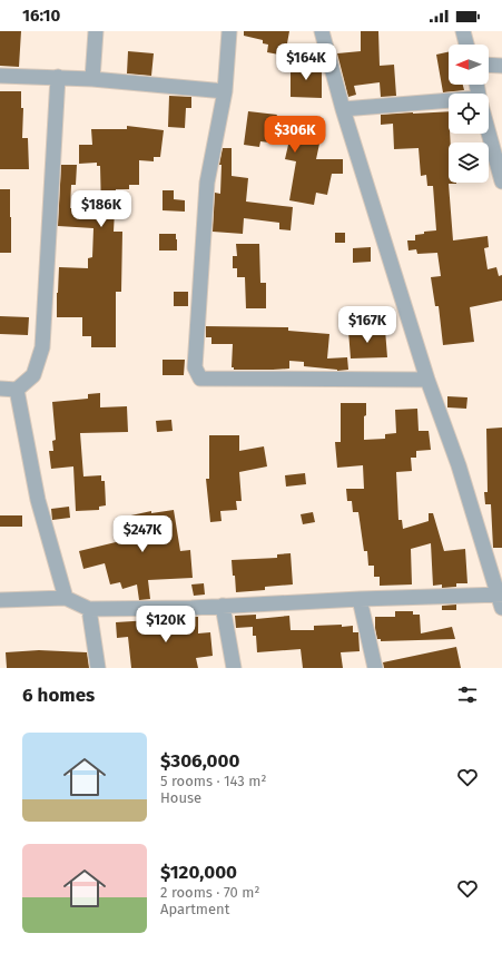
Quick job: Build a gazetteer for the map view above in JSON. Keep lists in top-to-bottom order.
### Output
{
  "north": "left",
  "page": {
    "status": "16:10",
    "price": [
      "$164K",
      "$306K",
      "$186K",
      "$167K",
      "$247K",
      "$120K"
    ],
    "heading": "6 homes",
    "list": [
      {
        "name": "$306,000",
        "note": "5 rooms · 143 m² · House"
      },
      {
        "name": "$120,000",
        "note": "2 rooms · 70 m² · Apartment"
      }
    ]
  }
}
